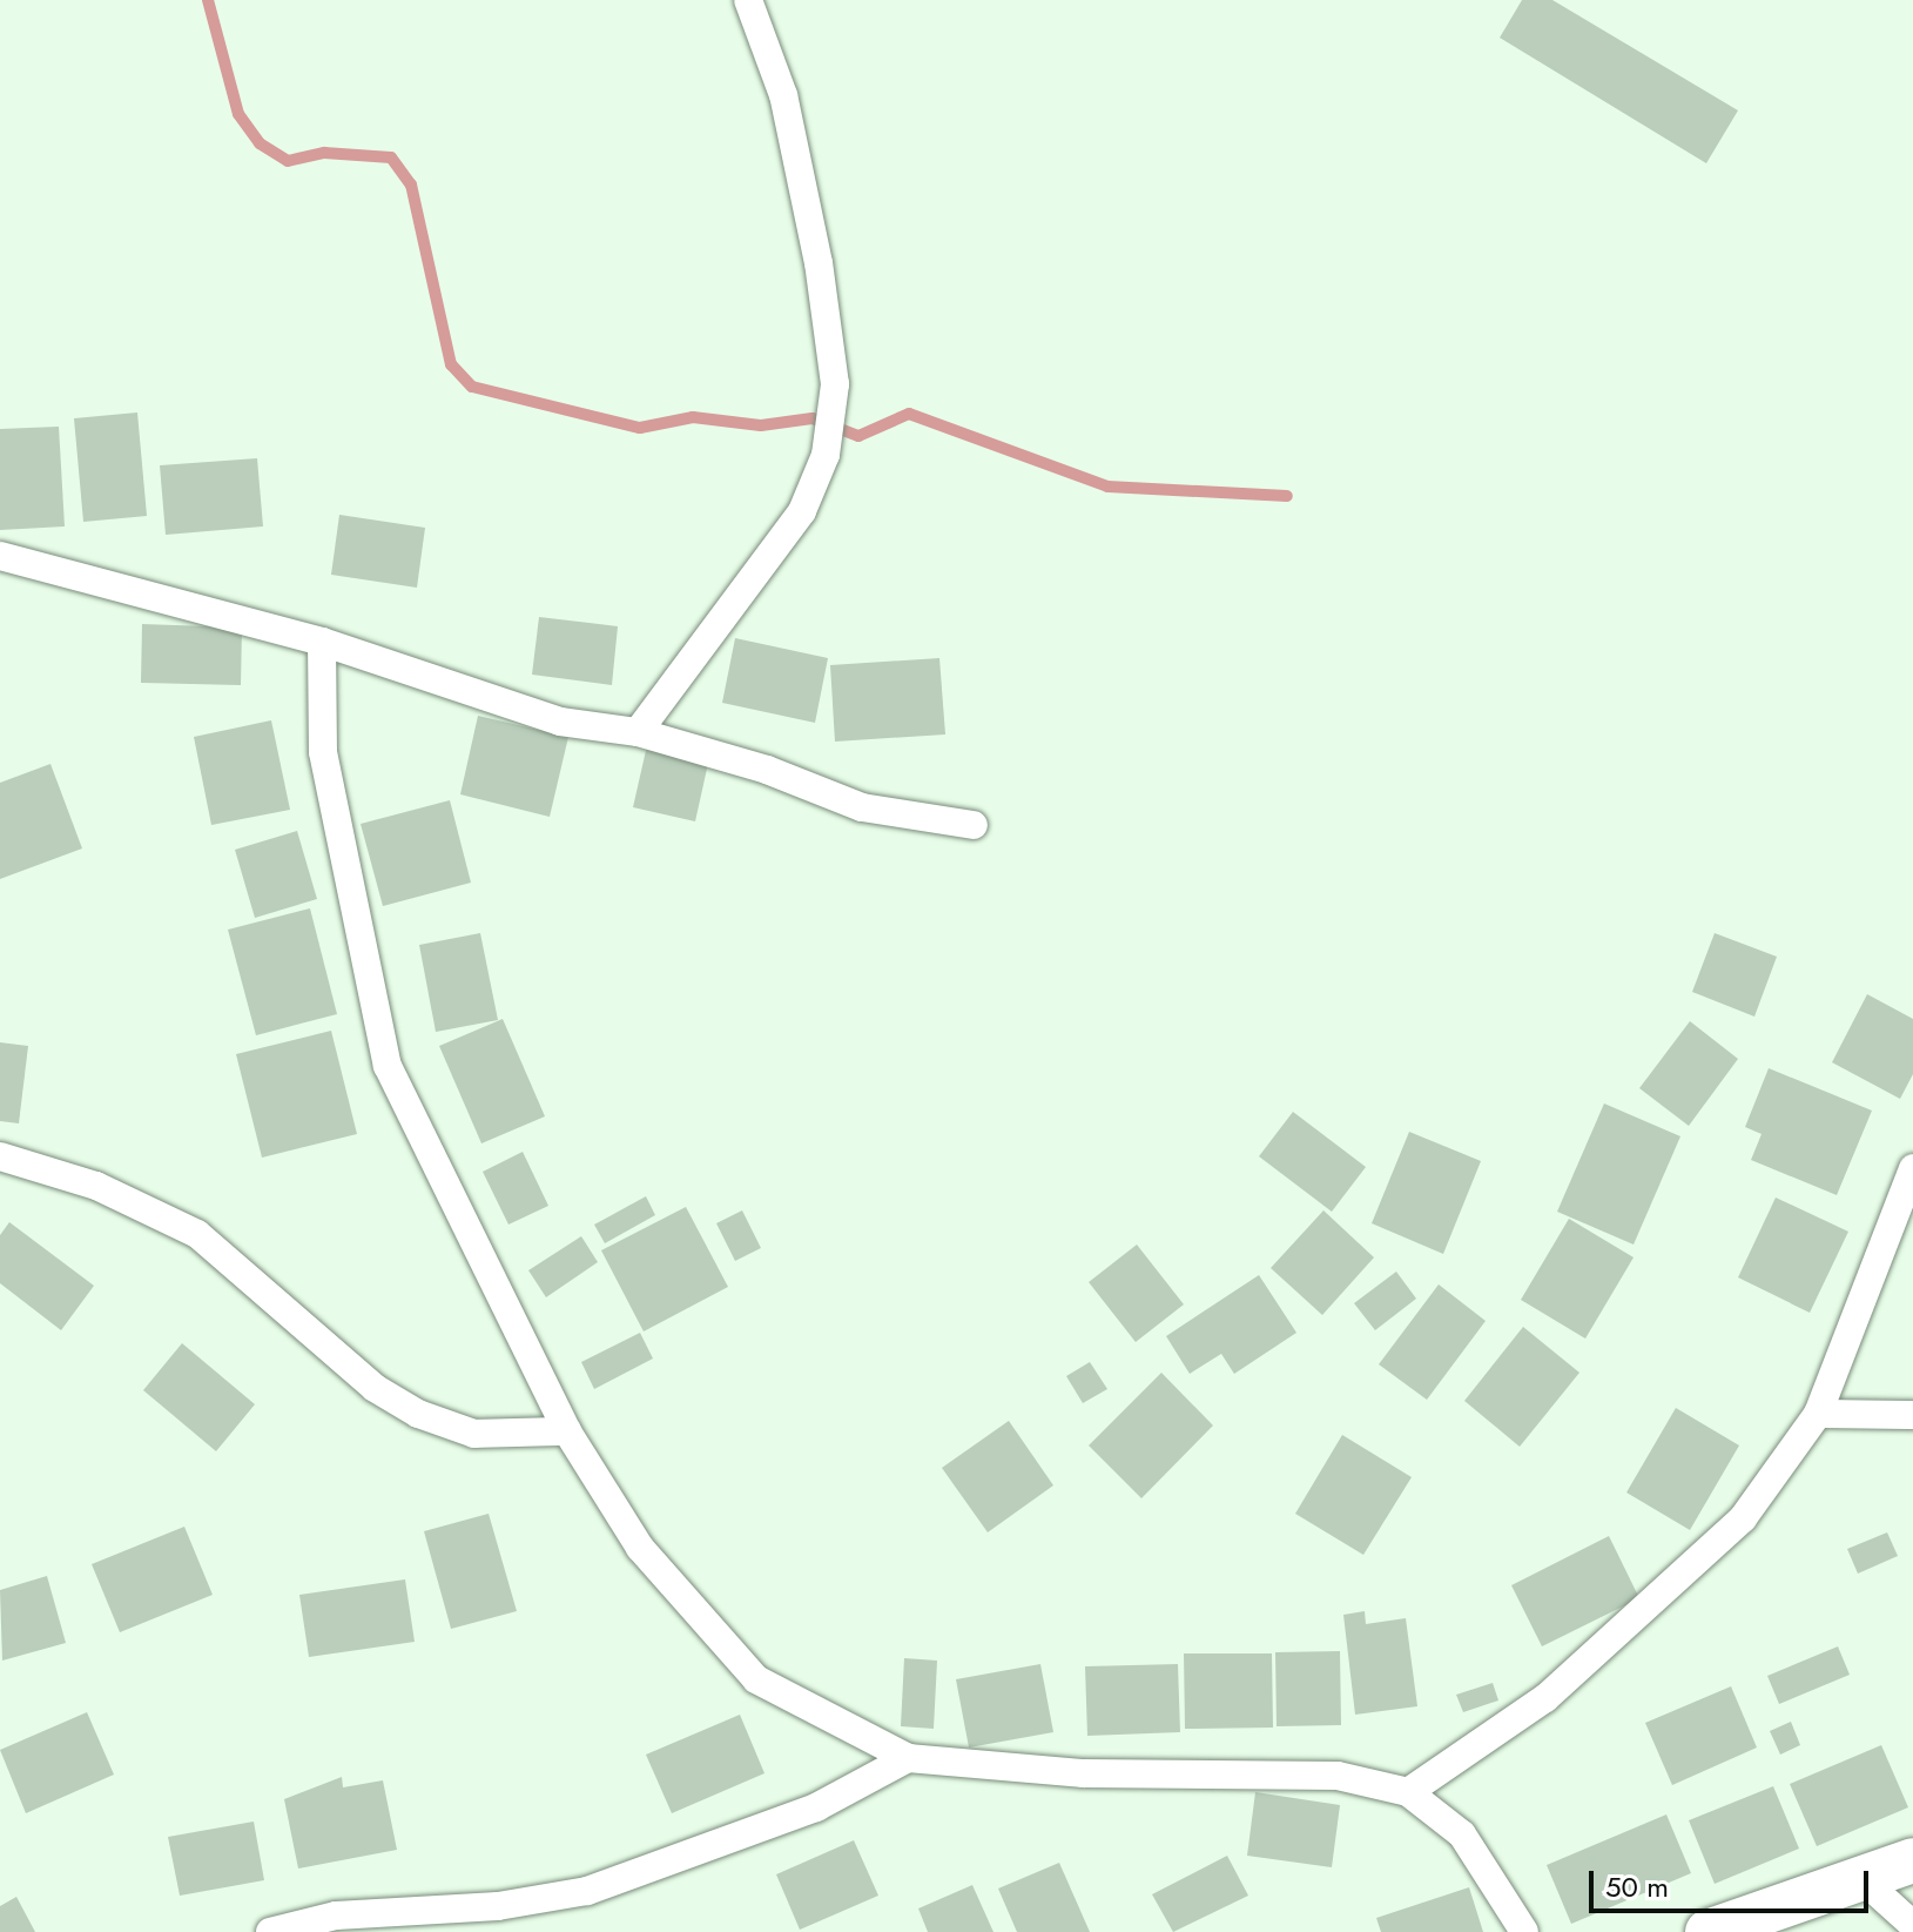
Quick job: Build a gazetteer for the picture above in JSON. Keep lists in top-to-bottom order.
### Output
{
  "scale_bar": "50 m"
}
